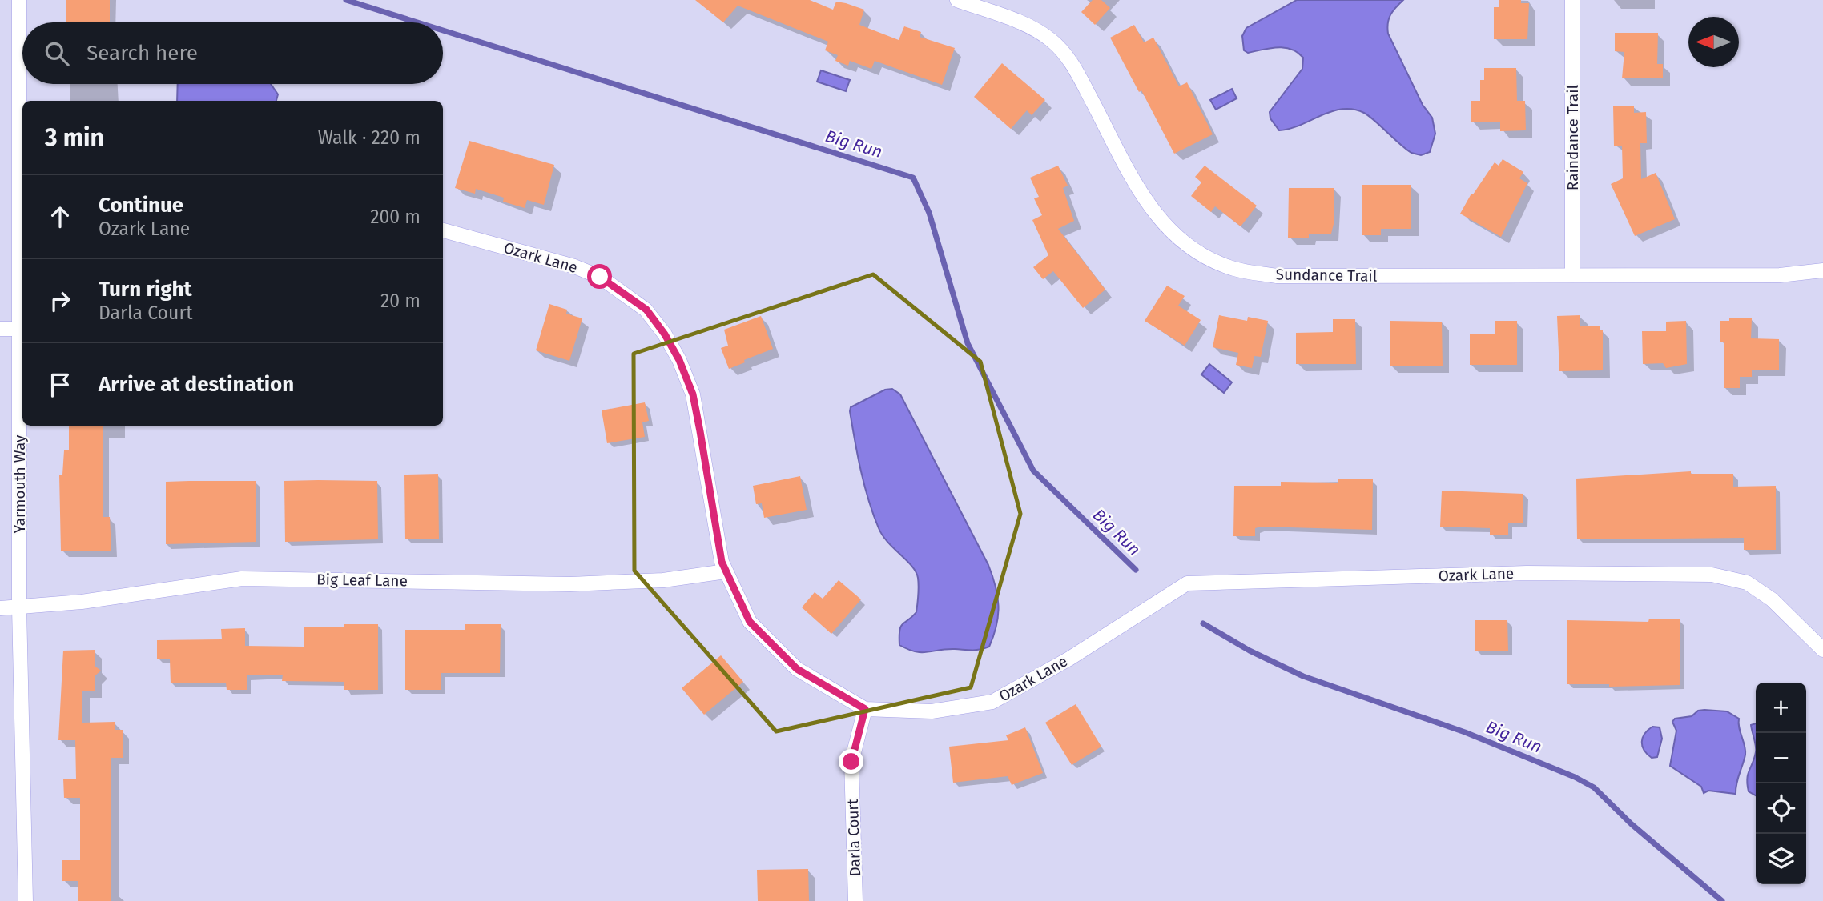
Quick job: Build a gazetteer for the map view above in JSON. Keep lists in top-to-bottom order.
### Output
{
  "streets": {
    "street": [
      "Raindance Trail",
      "Ozark Lane",
      "Sundance Trail",
      "Yarmouth Way",
      "Big Leaf Lane",
      "Darla Court"
    ]
  },
  "crossings": [
    ["Raindance Trail", "Sundance Trail"],
    ["Ozark Lane", "Big Leaf Lane"],
    ["Ozark Lane", "Darla Court"],
    ["Yarmouth Way", "Big Leaf Lane"]
  ],
  "water": ["Big Run"],
  "north": "left",
  "page": {
    "search": "Search here",
    "heading": ["3 min", "Walk · 220 m"],
    "list": [
      ["Continue", "Ozark Lane", "200 m"],
      ["Turn right", "Darla Court", "20 m"],
      "Arrive at destination"
    ],
    "map_buttons": ["+", "−"]
  }
}
